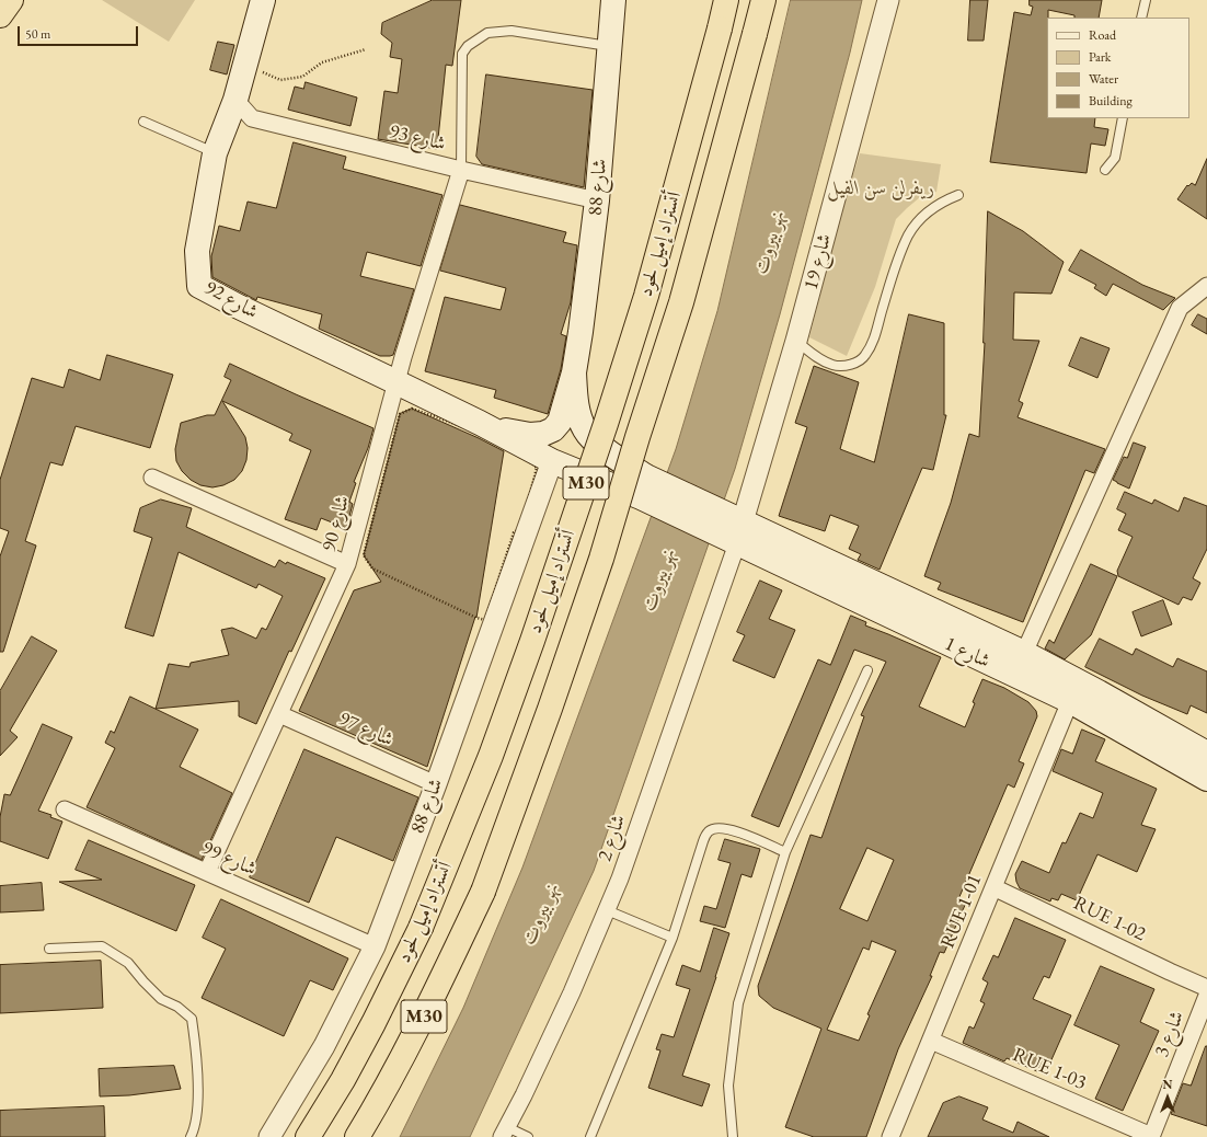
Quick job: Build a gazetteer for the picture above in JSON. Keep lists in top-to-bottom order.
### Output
{
  "streets": {
    "highway": ["أتستراد إميل لحود", "M30"],
    "main road": ["شارع 88", "شارع 92", "شارع 1"],
    "street": [
      "شارع 93",
      "شارع 19",
      "شارع 90",
      "شارع 97",
      "شارع 2",
      "شارع 99",
      "RUE 1-01",
      "RUE 1-02",
      "شارع 3",
      "RUE 1-03"
    ]
  },
  "crossings": [
    ["شارع 93", "شارع 88"],
    ["شارع 93", "شارع 92"],
    ["شارع 93", "شارع 90"],
    ["شارع 88", "شارع 97"],
    ["شارع 88", "شارع 99"],
    ["شارع 19", "شارع 1"],
    ["شارع 19", "شارع 2"],
    ["شارع 92", "شارع 90"],
    ["شارع 90", "شارع 97"],
    ["شارع 90", "شارع 99"],
    ["شارع 1", "شارع 2"],
    ["شارع 1", "RUE 1-01"],
    ["RUE 1-01", "RUE 1-02"],
    ["RUE 1-01", "RUE 1-03"],
    ["شارع 3", "RUE 1-03"]
  ],
  "water": ["نهر بيروت"],
  "parks": ["ريفرلن سن الفيل"],
  "legend": [
    "Road",
    "Park",
    "Water",
    "Building"
  ],
  "scale_bar": "50 m",
  "north": "top"
}
